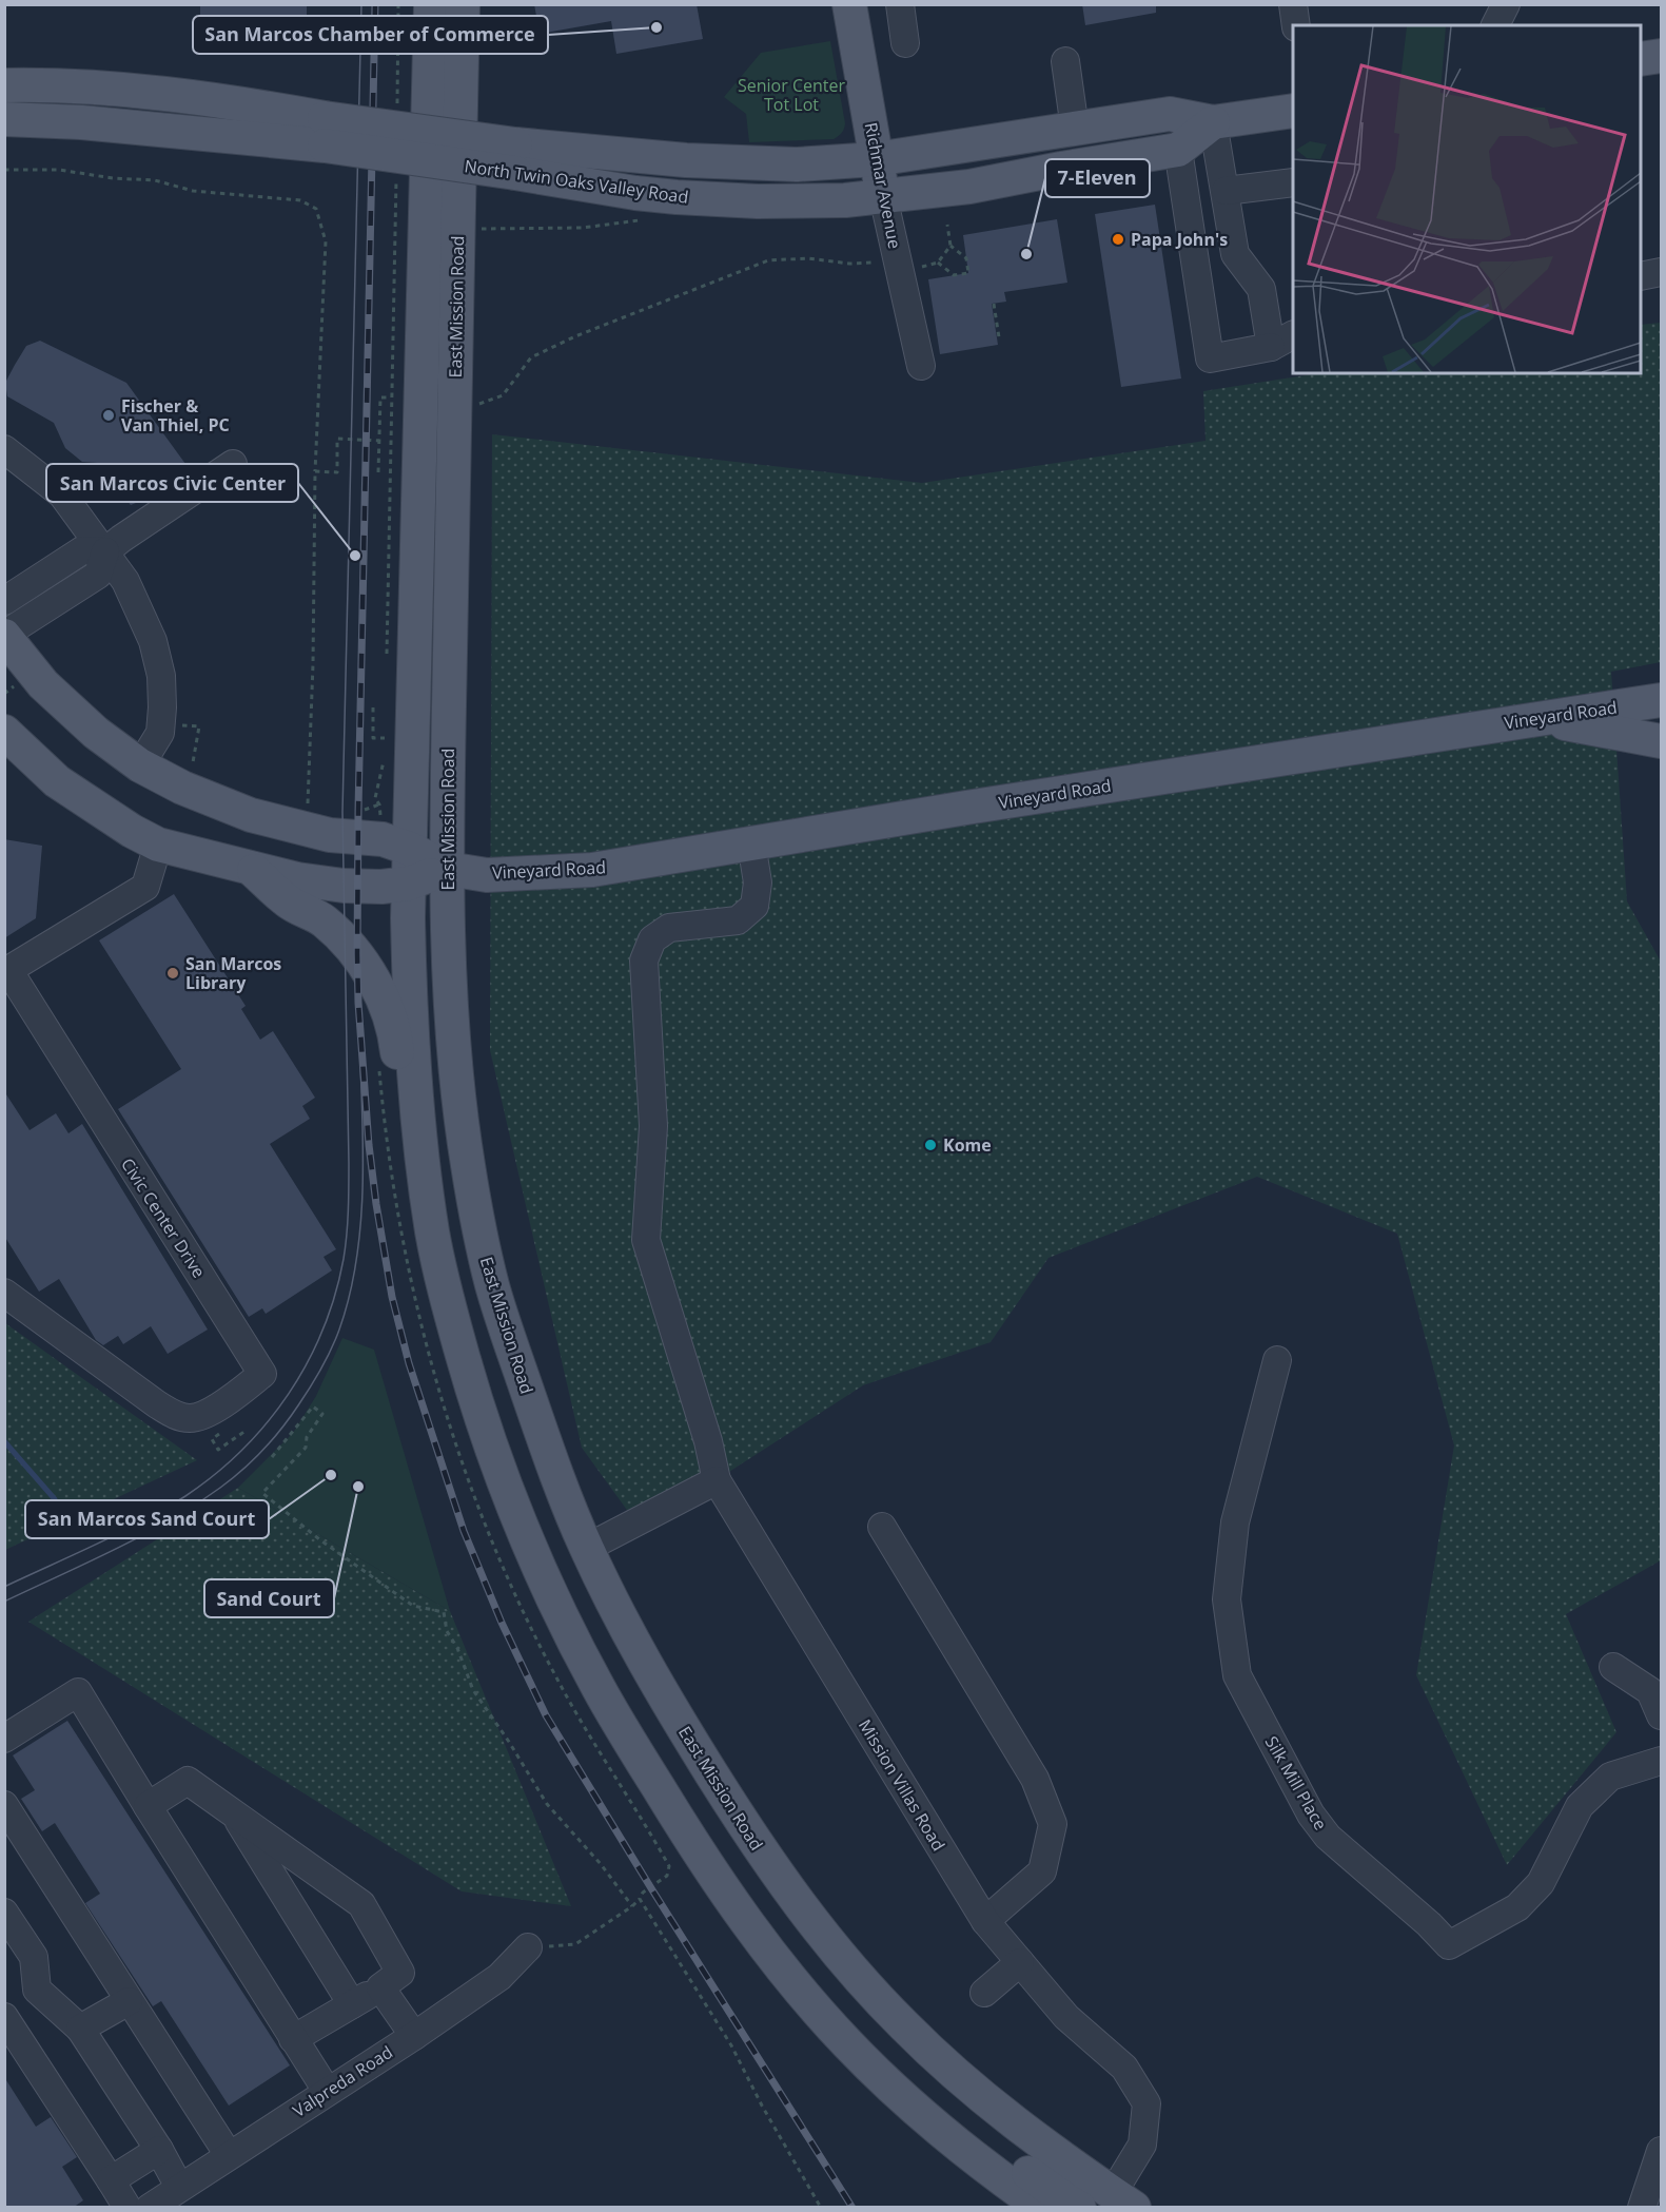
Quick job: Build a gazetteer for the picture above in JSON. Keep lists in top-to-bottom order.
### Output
{
  "streets": {
    "main road": [
      "North Twin Oaks Valley Road",
      "Richmar Avenue",
      "East Mission Road",
      "Vineyard Road"
    ],
    "street": [
      "Civic Center Drive",
      "Silk Mill Place",
      "Mission Villas Road",
      "Valpreda Road"
    ]
  },
  "crossings": [
    ["North Twin Oaks Valley Road", "Richmar Avenue"],
    ["East Mission Road", "Vineyard Road"],
    ["East Mission Road", "Mission Villas Road"],
    ["Vineyard Road", "Mission Villas Road"]
  ],
  "parks": ["Senior Center Tot Lot"],
  "places": [
    "San Marcos Chamber of Commerce",
    "Papa John's",
    "7-Eleven",
    "Fischer & Van Thiel, PC",
    "San Marcos Civic Center",
    "San Marcos Library",
    "Kome",
    "San Marcos Sand Court",
    "Sand Court"
  ]
}
